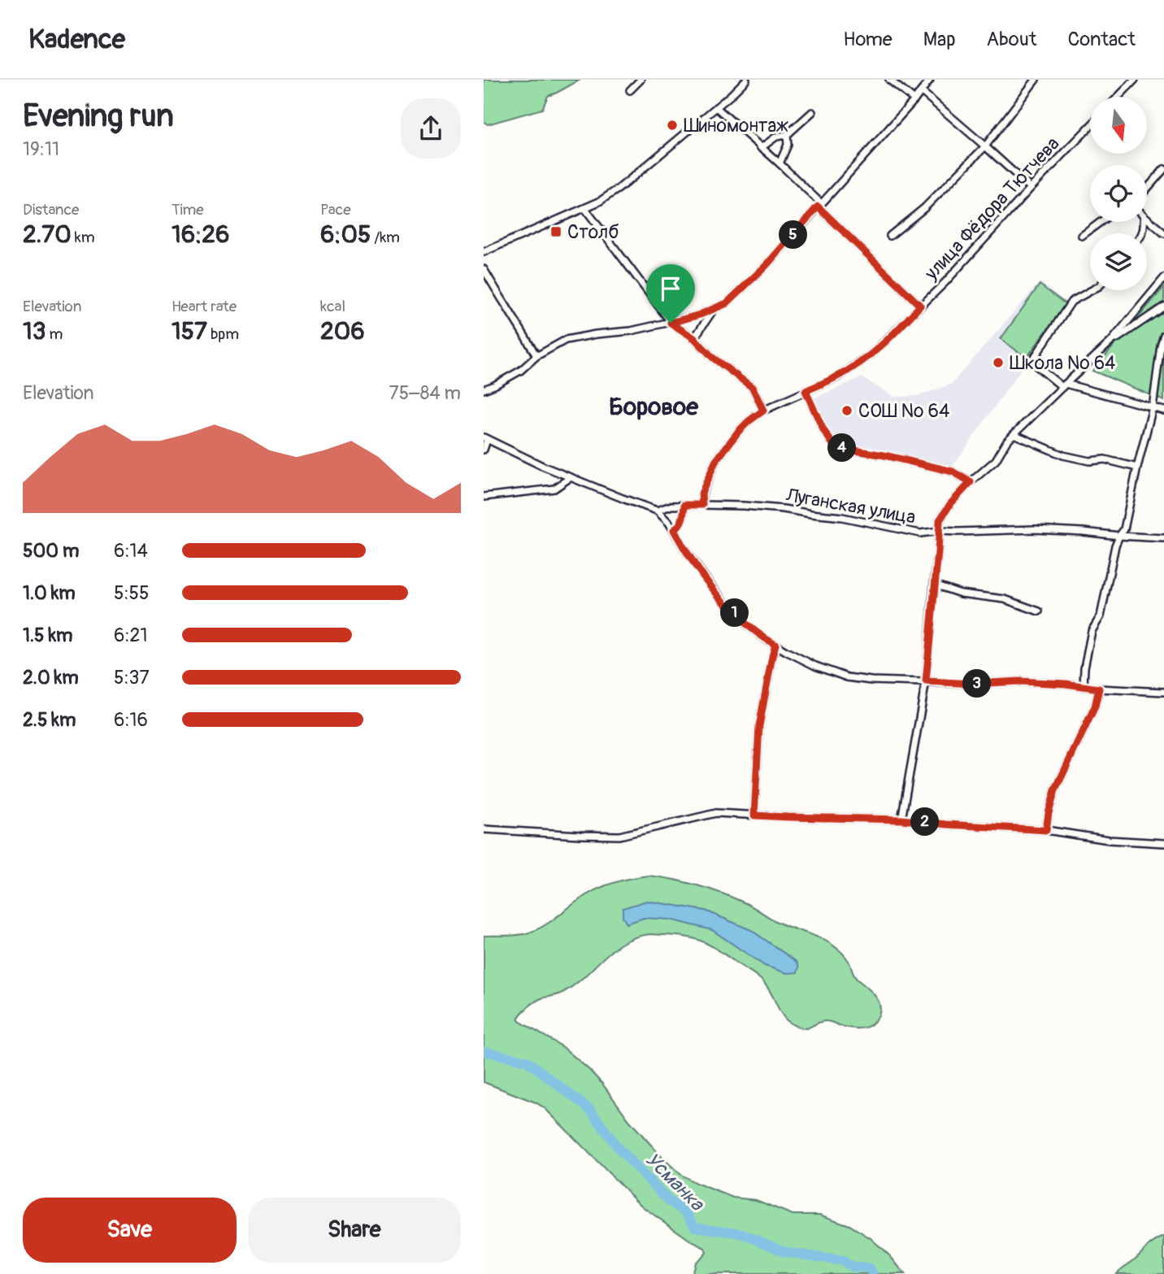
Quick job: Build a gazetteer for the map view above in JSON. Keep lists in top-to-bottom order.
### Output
{
  "streets": {
    "street": ["улица Фёдора Тютчева", "Луганская улица"]
  },
  "crossings": [
    ["улица Фёдора Тютчева", "Луганская улица"]
  ],
  "districts": ["Боровое"],
  "water": ["Усманка"],
  "places": {
    "other": ["Шиномонтаж", "Школа № 64", "СОШ № 64"],
    "transit": ["Столб"]
  },
  "north": "bottom",
  "page": {
    "header": "Kadence",
    "nav": [
      "Home",
      "Map",
      "About",
      "Contact"
    ],
    "heading": ["Evening run", "19:11"],
    "stats": [
      ["Distance", "2.70 km"],
      ["Time", "16:26"],
      ["Pace", "6:05 /km"],
      ["Elevation", "13 m"],
      ["Heart rate", "157 bpm"],
      ["kcal", "206"]
    ],
    "pins": [
      "5",
      "4",
      "1",
      "3",
      "2"
    ],
    "chart": ["Elevation", "75–84 m"],
    "list": [
      {
        "name": "500 m",
        "note": "6:14"
      },
      {
        "name": "1.0 km",
        "note": "5:55"
      },
      {
        "name": "1.5 km",
        "note": "6:21"
      },
      {
        "name": "2.0 km",
        "note": "5:37"
      },
      {
        "name": "2.5 km",
        "note": "6:16"
      }
    ],
    "buttons": ["Save", "Share"]
  }
}
